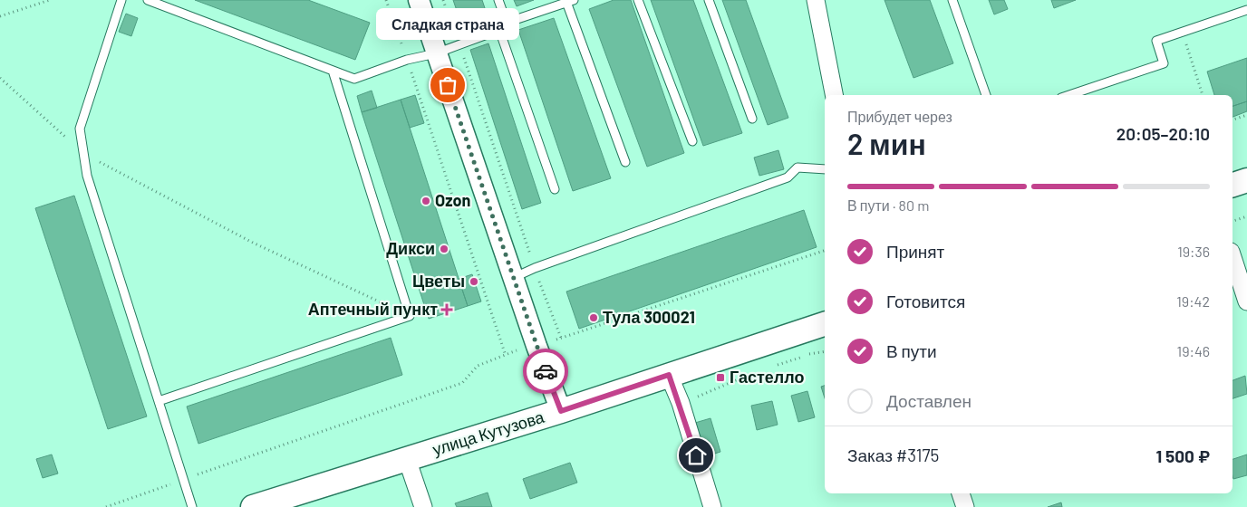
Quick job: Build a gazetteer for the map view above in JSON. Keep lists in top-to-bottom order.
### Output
{
  "streets": {
    "main road": ["улица Кутузова"]
  },
  "places": {
    "other": [
      "Сладкая страна",
      "Ozon",
      "Дикси",
      "Цветы",
      "Тула 300021"
    ],
    "health": ["Аптечный пункт"],
    "transit": ["Гастелло"]
  },
  "page": {
    "bubble": "Сладкая страна",
    "heading": ["2 мин", "Прибудет через", "20:05–20:10"],
    "panel": ["Заказ #3175", "1 500 ₽"],
    "bar": "В пути · 80 m",
    "list": [
      ["Принят", "19:36"],
      ["Готовится", "19:42"],
      ["В пути", "19:46"],
      "Доставлен"
    ]
  }
}
